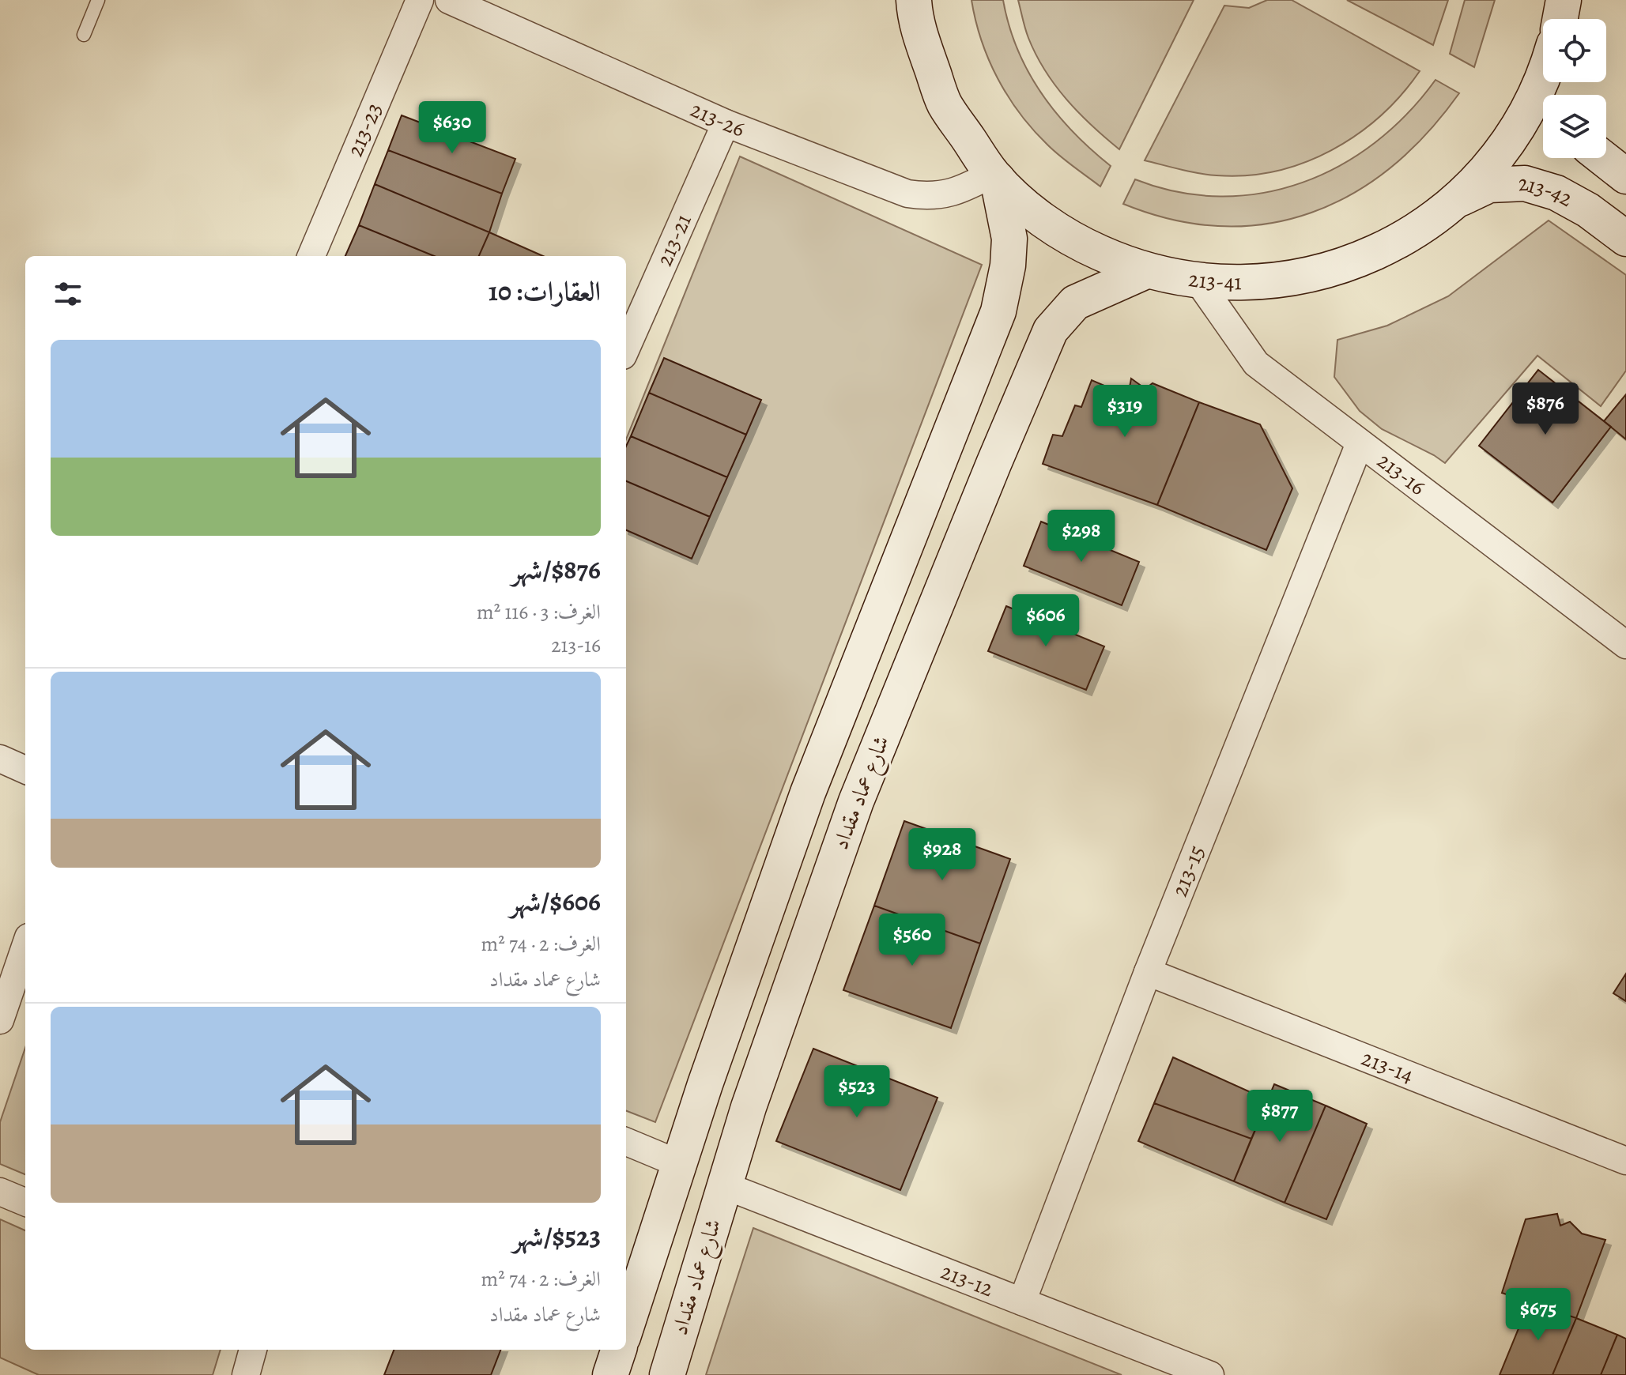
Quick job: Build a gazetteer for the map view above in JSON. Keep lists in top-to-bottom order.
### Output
{
  "streets": {
    "street": [
      "213-26",
      "213-23",
      "213-42",
      "213-21",
      "213-41",
      "213-16",
      "شارع عماد مقداد",
      "213-15",
      "213-14",
      "213-12"
    ]
  },
  "crossings": [
    ["213-26", "213-21"],
    ["213-26", "213-41"],
    ["213-42", "213-41"],
    ["213-41", "213-16"],
    ["213-41", "شارع عماد مقداد"],
    ["213-16", "213-15"],
    ["شارع عماد مقداد", "213-12"],
    ["213-15", "213-14"],
    ["213-15", "213-12"]
  ],
  "page": {
    "price": [
      "$630",
      "$876",
      "$319",
      "$298",
      "$606",
      "$928",
      "$560",
      "$523",
      "$877",
      "$675"
    ],
    "heading": "العقارات: 10",
    "list": [
      {
        "name": "$876/شهر",
        "note": "الغرف: 3 · 116 m² · 213-16"
      },
      {
        "name": "$606/شهر",
        "note": "الغرف: 2 · 74 m² · شارع عماد مقداد"
      },
      {
        "name": "$523/شهر",
        "note": "الغرف: 2 · 74 m² · شارع عماد مقداد"
      }
    ]
  }
}
